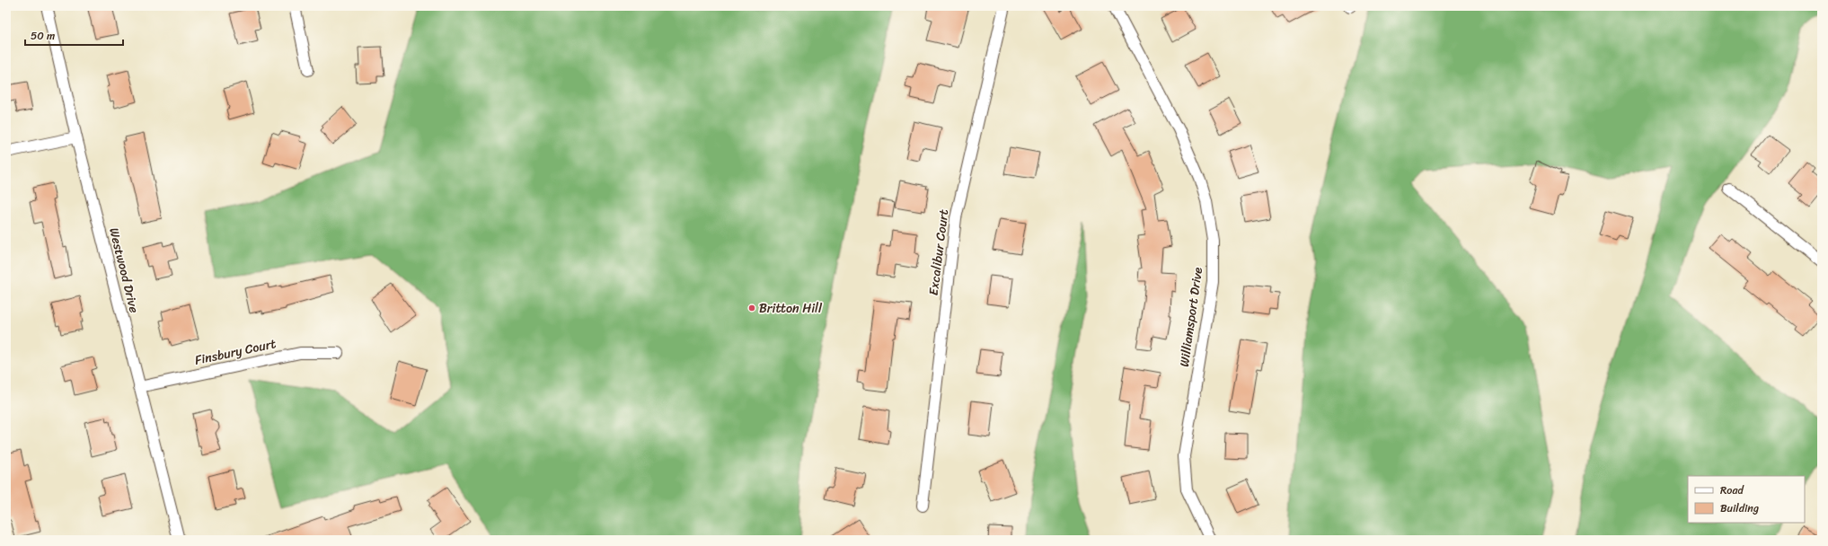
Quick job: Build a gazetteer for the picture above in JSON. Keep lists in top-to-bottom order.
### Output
{
  "streets": {
    "street": [
      "Excalibur Court",
      "Westwood Drive",
      "Williamsport Drive",
      "Finsbury Court"
    ]
  },
  "crossings": [
    ["Westwood Drive", "Finsbury Court"]
  ],
  "places": ["Britton Hill"],
  "legend": ["Road", "Building"],
  "scale_bar": "50 m"
}
